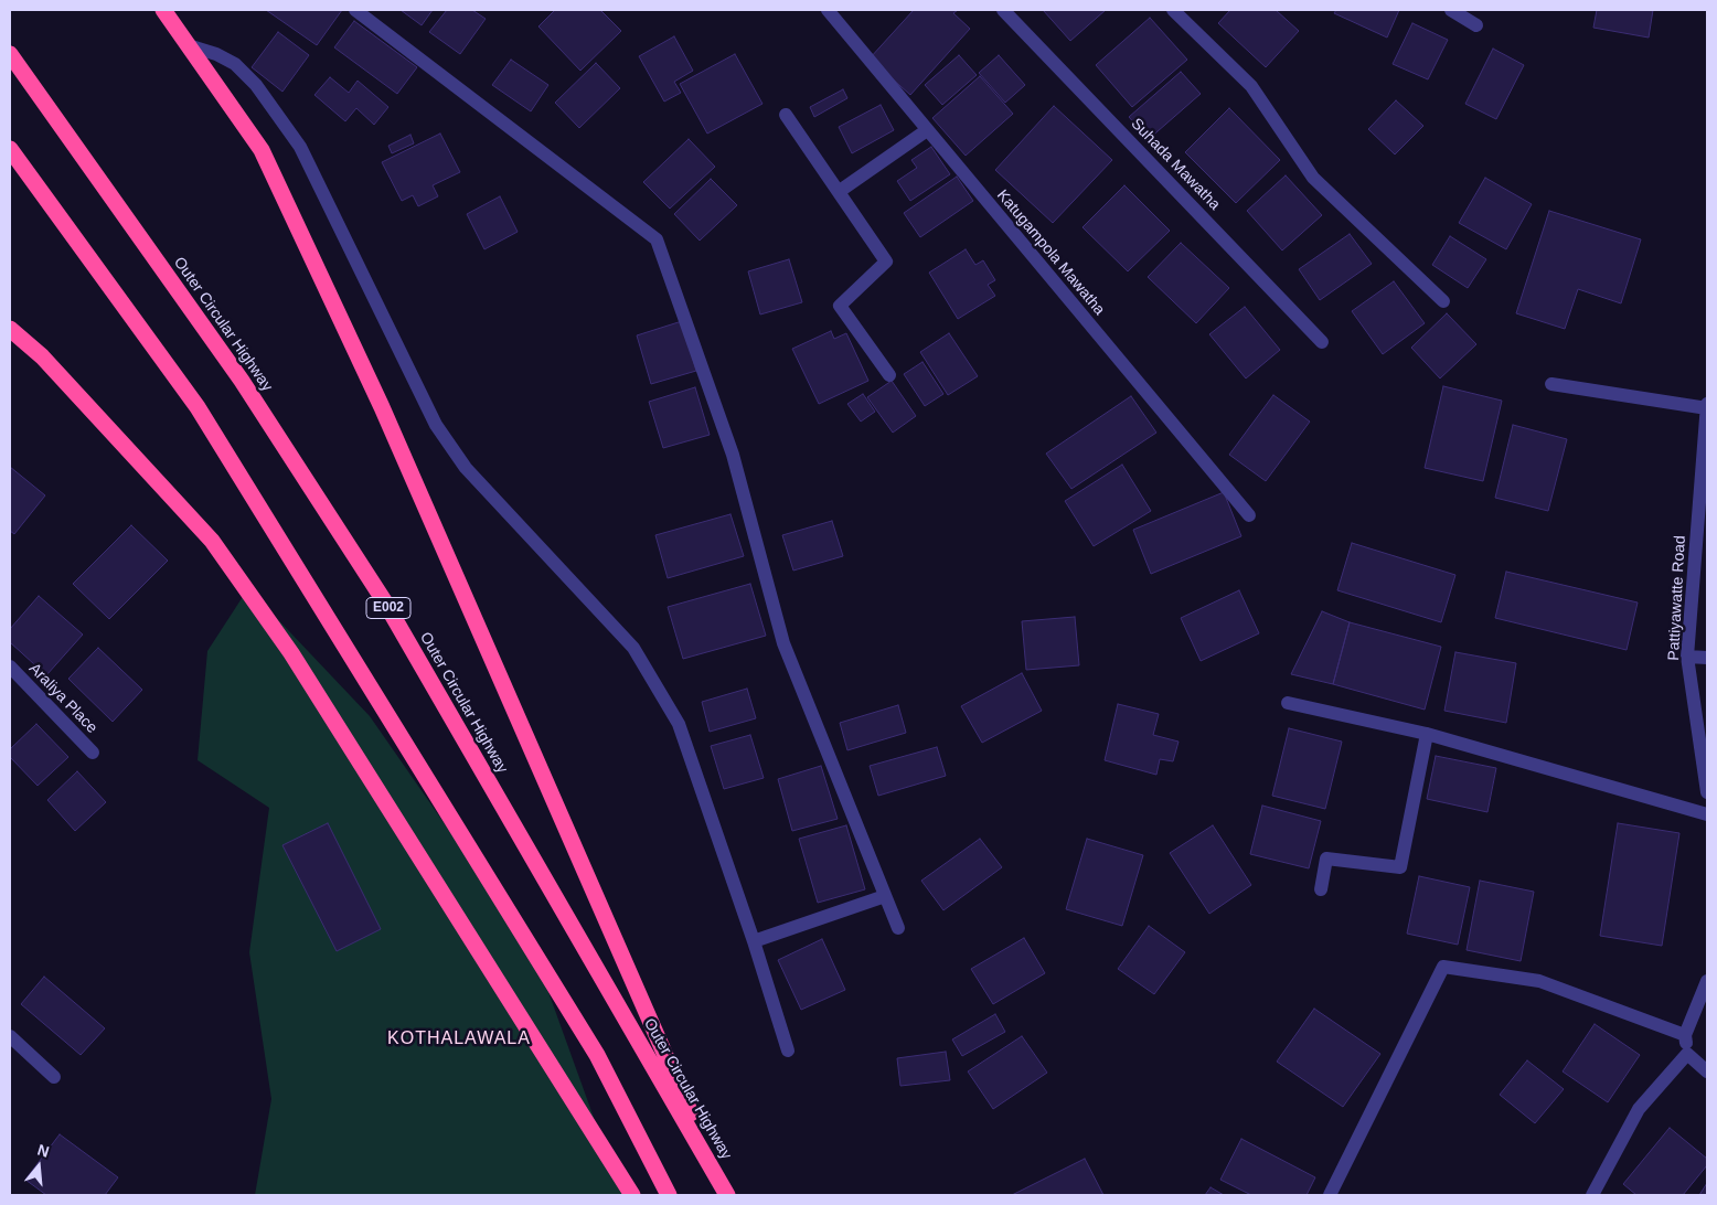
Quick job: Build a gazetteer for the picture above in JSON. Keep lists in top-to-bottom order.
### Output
{
  "streets": {
    "highway": ["Outer Circular Highway", "E002"],
    "street": [
      "Suhada Mawatha",
      "Katugampola Mawatha",
      "Pattiyawatte Road",
      "Araliya Place"
    ]
  },
  "districts": ["KOTHALAWALA"],
  "north": "top"
}
